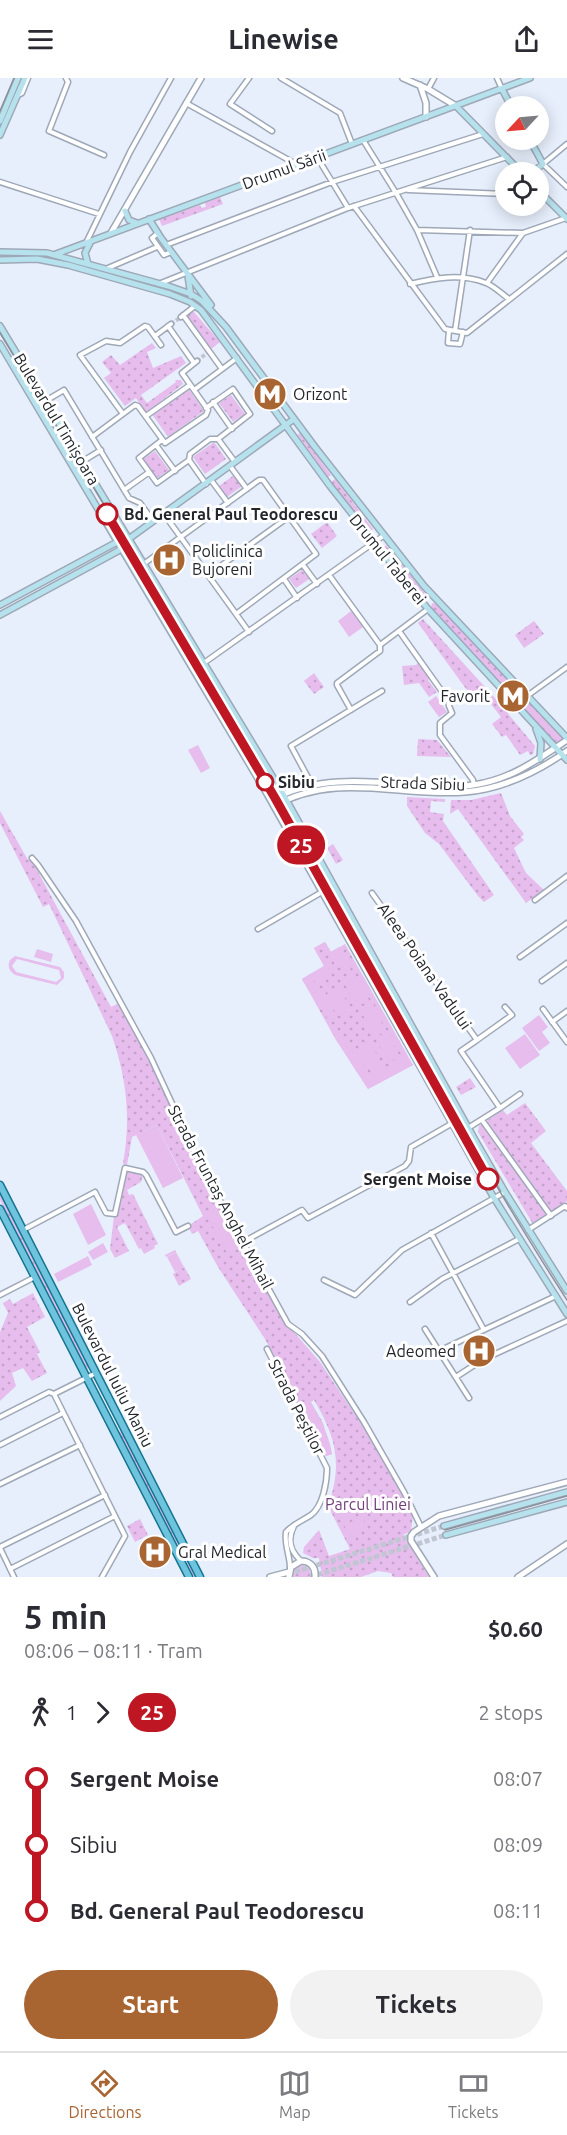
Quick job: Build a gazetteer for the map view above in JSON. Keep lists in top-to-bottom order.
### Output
{
  "streets": {
    "main road": [
      "Drumul Sării",
      "Bulevardul Timișoara",
      "Drumul Taberei",
      "Bulevardul Iuliu Maniu"
    ],
    "street": [
      "Strada Sibiu",
      "Aleea Poiana Vadului",
      "Strada Fruntaș Anghel Mihail",
      "Strada Peștilor"
    ]
  },
  "crossings": [
    ["Drumul Sării", "Drumul Taberei"],
    ["Bulevardul Timișoara", "Strada Sibiu"],
    ["Drumul Taberei", "Strada Sibiu"]
  ],
  "parks": ["Parcul Liniei"],
  "places": {
    "metro station": ["Orizont", "Favorit"],
    "other": ["Bd. General Paul Teodorescu", "Sibiu", "Sergent Moise"],
    "hospital": ["Policlinica Bujoreni", "Adeomed", "Gral Medical"]
  },
  "lines": ["tram line 25"],
  "north": "bottom left",
  "page": {
    "header": "Linewise",
    "on_map": "25",
    "heading": ["5 min", "08:06 – 08:11 · Tram", "$0.60"],
    "legs": ["1", "25", "2 stops"],
    "list": [
      {
        "name": "Sergent Moise",
        "value": "08:07"
      },
      {
        "name": "Sibiu",
        "value": "08:09"
      },
      {
        "name": "Bd. General Paul Teodorescu",
        "value": "08:11"
      }
    ],
    "buttons": ["Start", "Tickets"],
    "tabs": ["Directions", "Map", "Tickets"]
  }
}
